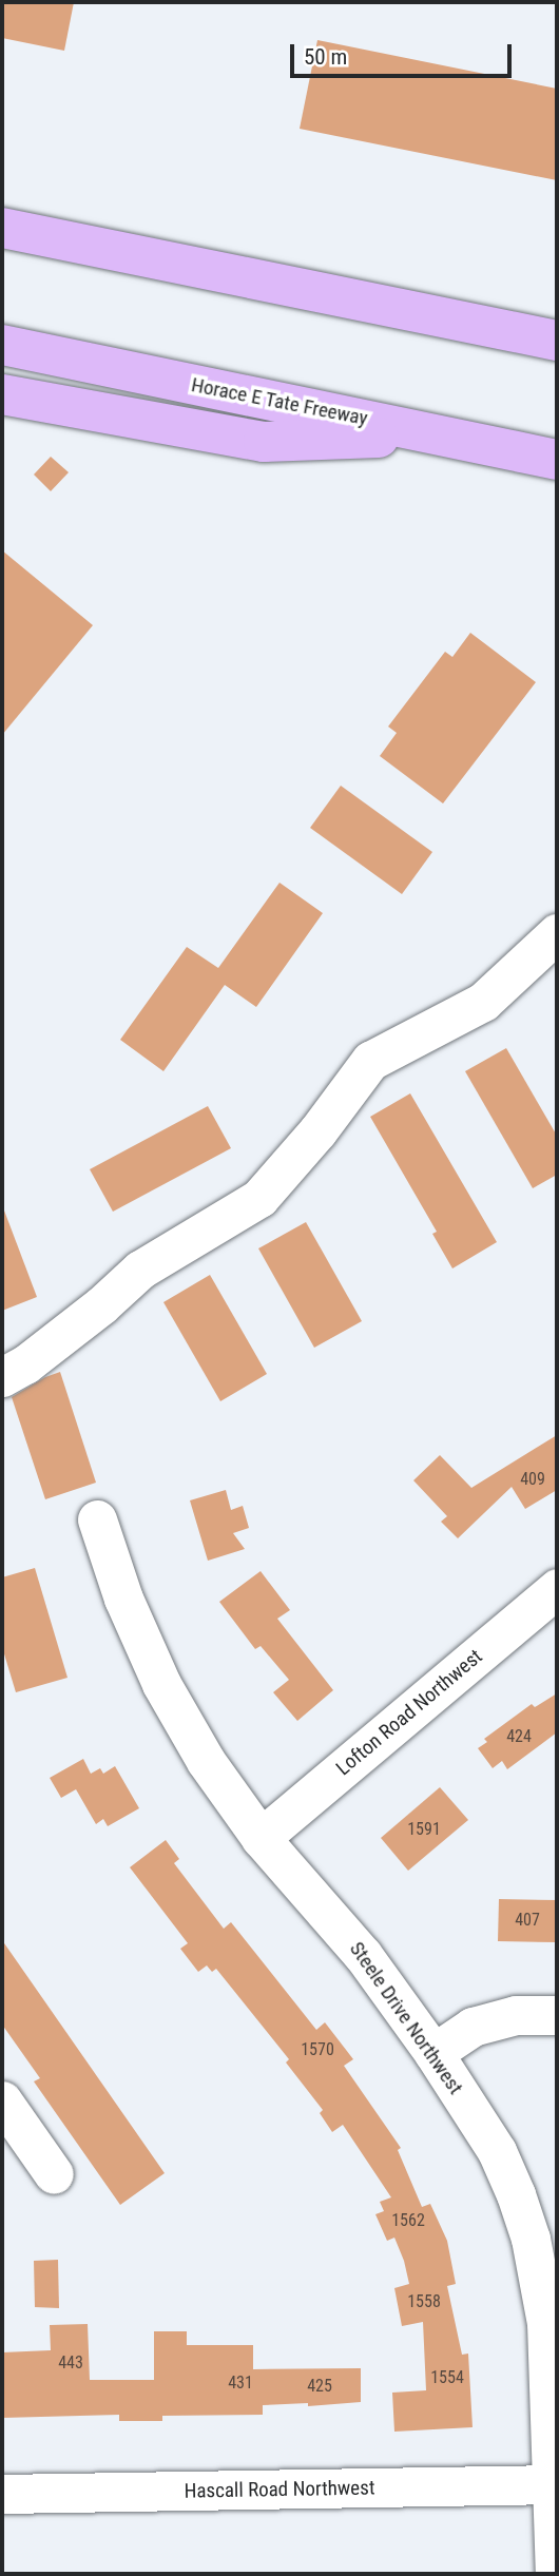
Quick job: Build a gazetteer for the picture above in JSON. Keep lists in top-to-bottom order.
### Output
{
  "streets": {
    "highway": ["Horace E Tate Freeway"],
    "street": ["Lofton Road Northwest", "Steele Drive Northwest", "Hascall Road Northwest"]
  },
  "crossings": [
    ["Lofton Road Northwest", "Steele Drive Northwest"],
    ["Steele Drive Northwest", "Hascall Road Northwest"]
  ],
  "house_numbers": [
    "409",
    "424",
    "1591",
    "407",
    "1570",
    "1562",
    "1558",
    "443",
    "1554",
    "431",
    "425"
  ],
  "scale_bar": "50 m"
}
